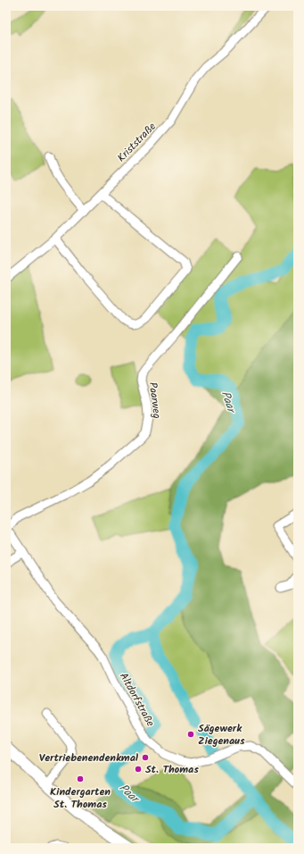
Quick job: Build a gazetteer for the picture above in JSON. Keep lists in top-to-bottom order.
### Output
{
  "streets": {
    "street": ["Kriststraße", "Paarweg", "Altdorfstraße"]
  },
  "crossings": [
    ["Paarweg", "Altdorfstraße"]
  ],
  "water": ["Paar"],
  "places": [
    "Sägewerk Ziegenaus",
    "Vertriebenendenkmal",
    "St. Thomas",
    "Kindergarten St. Thomas"
  ]
}
